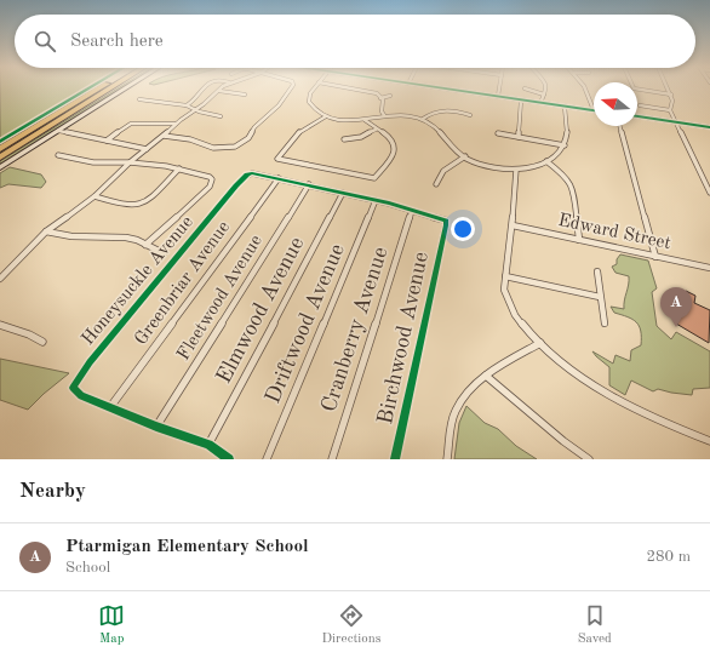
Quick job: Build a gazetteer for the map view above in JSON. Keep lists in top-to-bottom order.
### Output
{
  "streets": {
    "street": [
      "Edward Street",
      "Honeysuckle Avenue",
      "Greenbriar Avenue",
      "Fleetwood Avenue",
      "Elmwood Avenue",
      "Driftwood Avenue",
      "Cranberry Avenue",
      "Birchwood Avenue"
    ]
  },
  "crossings": [
    ["Honeysuckle Avenue", "Greenbriar Avenue"],
    ["Cranberry Avenue", "Birchwood Avenue"]
  ],
  "north": "left",
  "page": {
    "search": "Search here",
    "pins": "A",
    "heading": "Nearby",
    "list": [
      {
        "mark": "A",
        "name": "Ptarmigan Elementary School",
        "note": "School",
        "value": "280 m"
      }
    ],
    "nav": ["Map", "Directions", "Saved"]
  }
}
